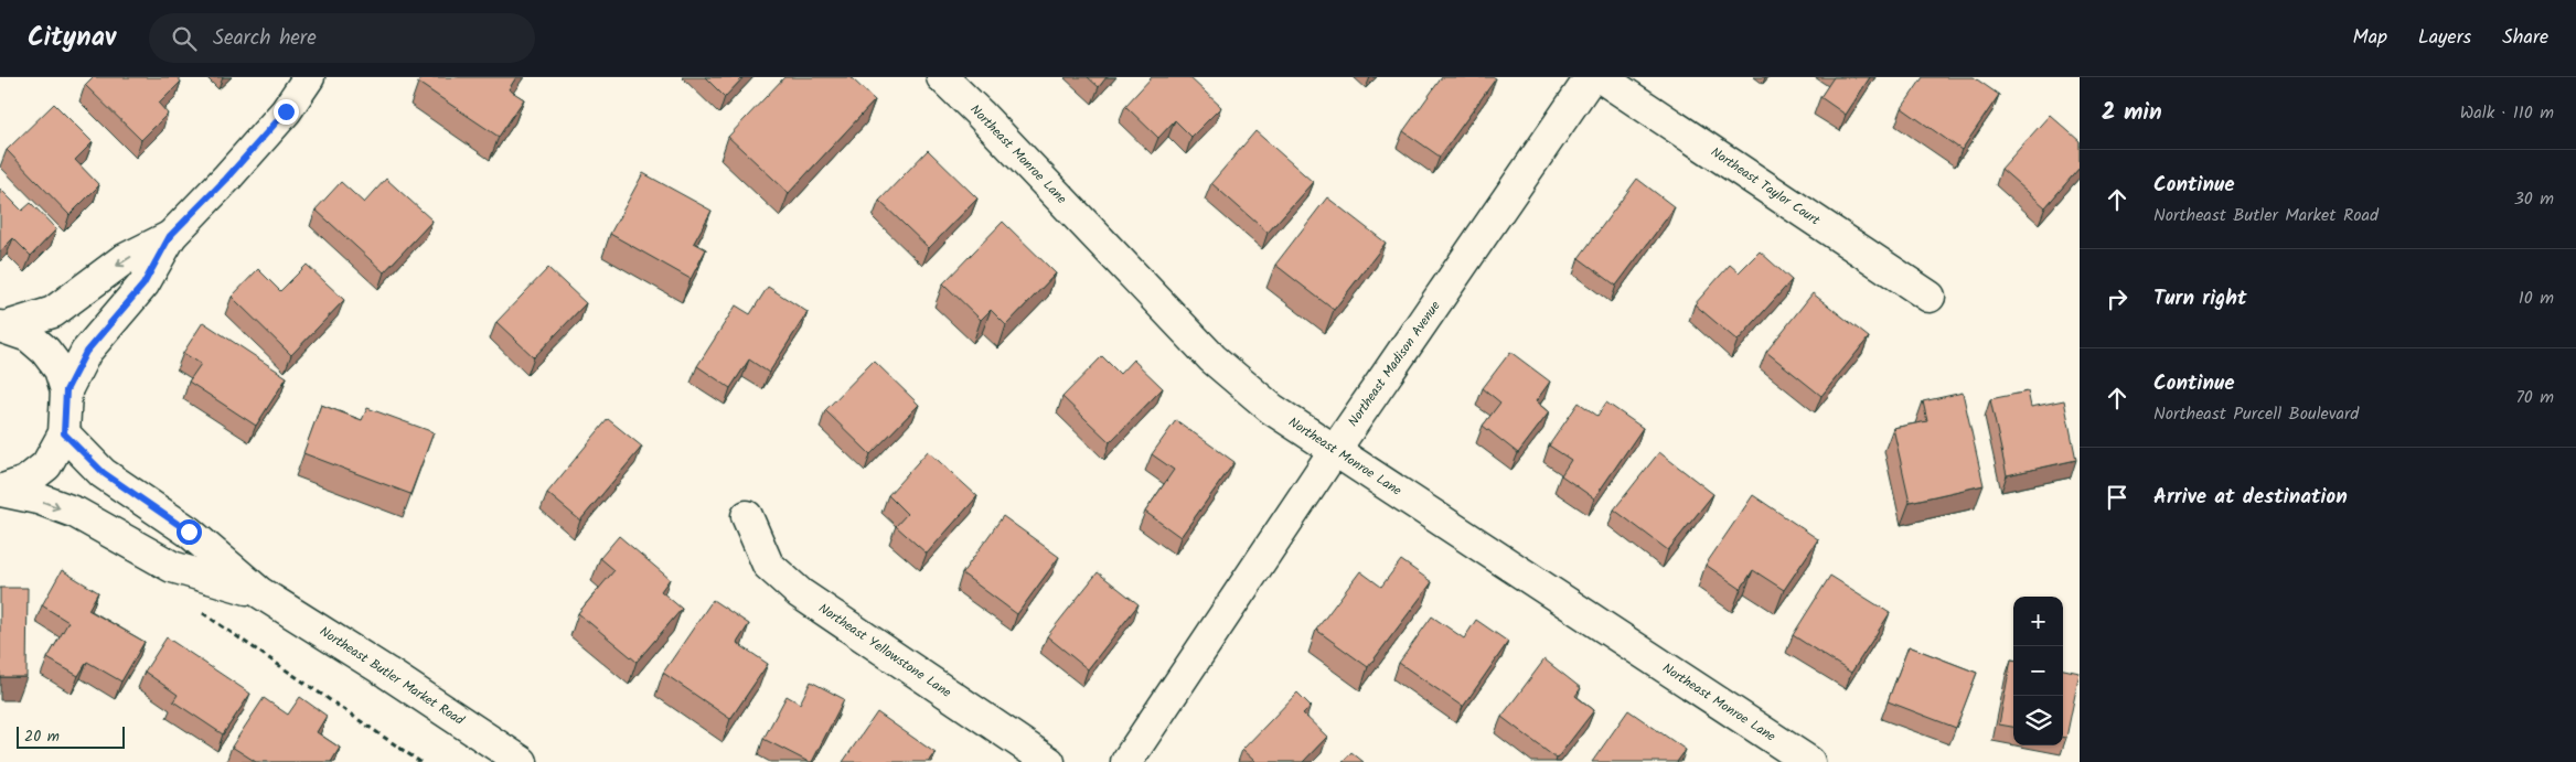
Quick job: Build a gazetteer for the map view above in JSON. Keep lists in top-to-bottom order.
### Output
{
  "streets": {
    "street": [
      "Northeast Monroe Lane",
      "Northeast Taylor Court",
      "Northeast Madison Avenue",
      "Northeast Yellowstone Lane",
      "Northeast Butler Market Road"
    ]
  },
  "crossings": [
    ["Northeast Monroe Lane", "Northeast Madison Avenue"]
  ],
  "scale_bar": "20 m",
  "page": {
    "header": "Citynav",
    "search": "Search here",
    "nav": ["Map", "Layers", "Share"],
    "heading": ["2 min", "Walk · 110 m"],
    "list": [
      ["Continue", "Northeast Butler Market Road", "30 m"],
      ["Turn right", "10 m"],
      ["Continue", "Northeast Purcell Boulevard", "70 m"],
      "Arrive at destination"
    ],
    "map_buttons": ["+", "−"],
    "scale": "20 m"
  }
}
